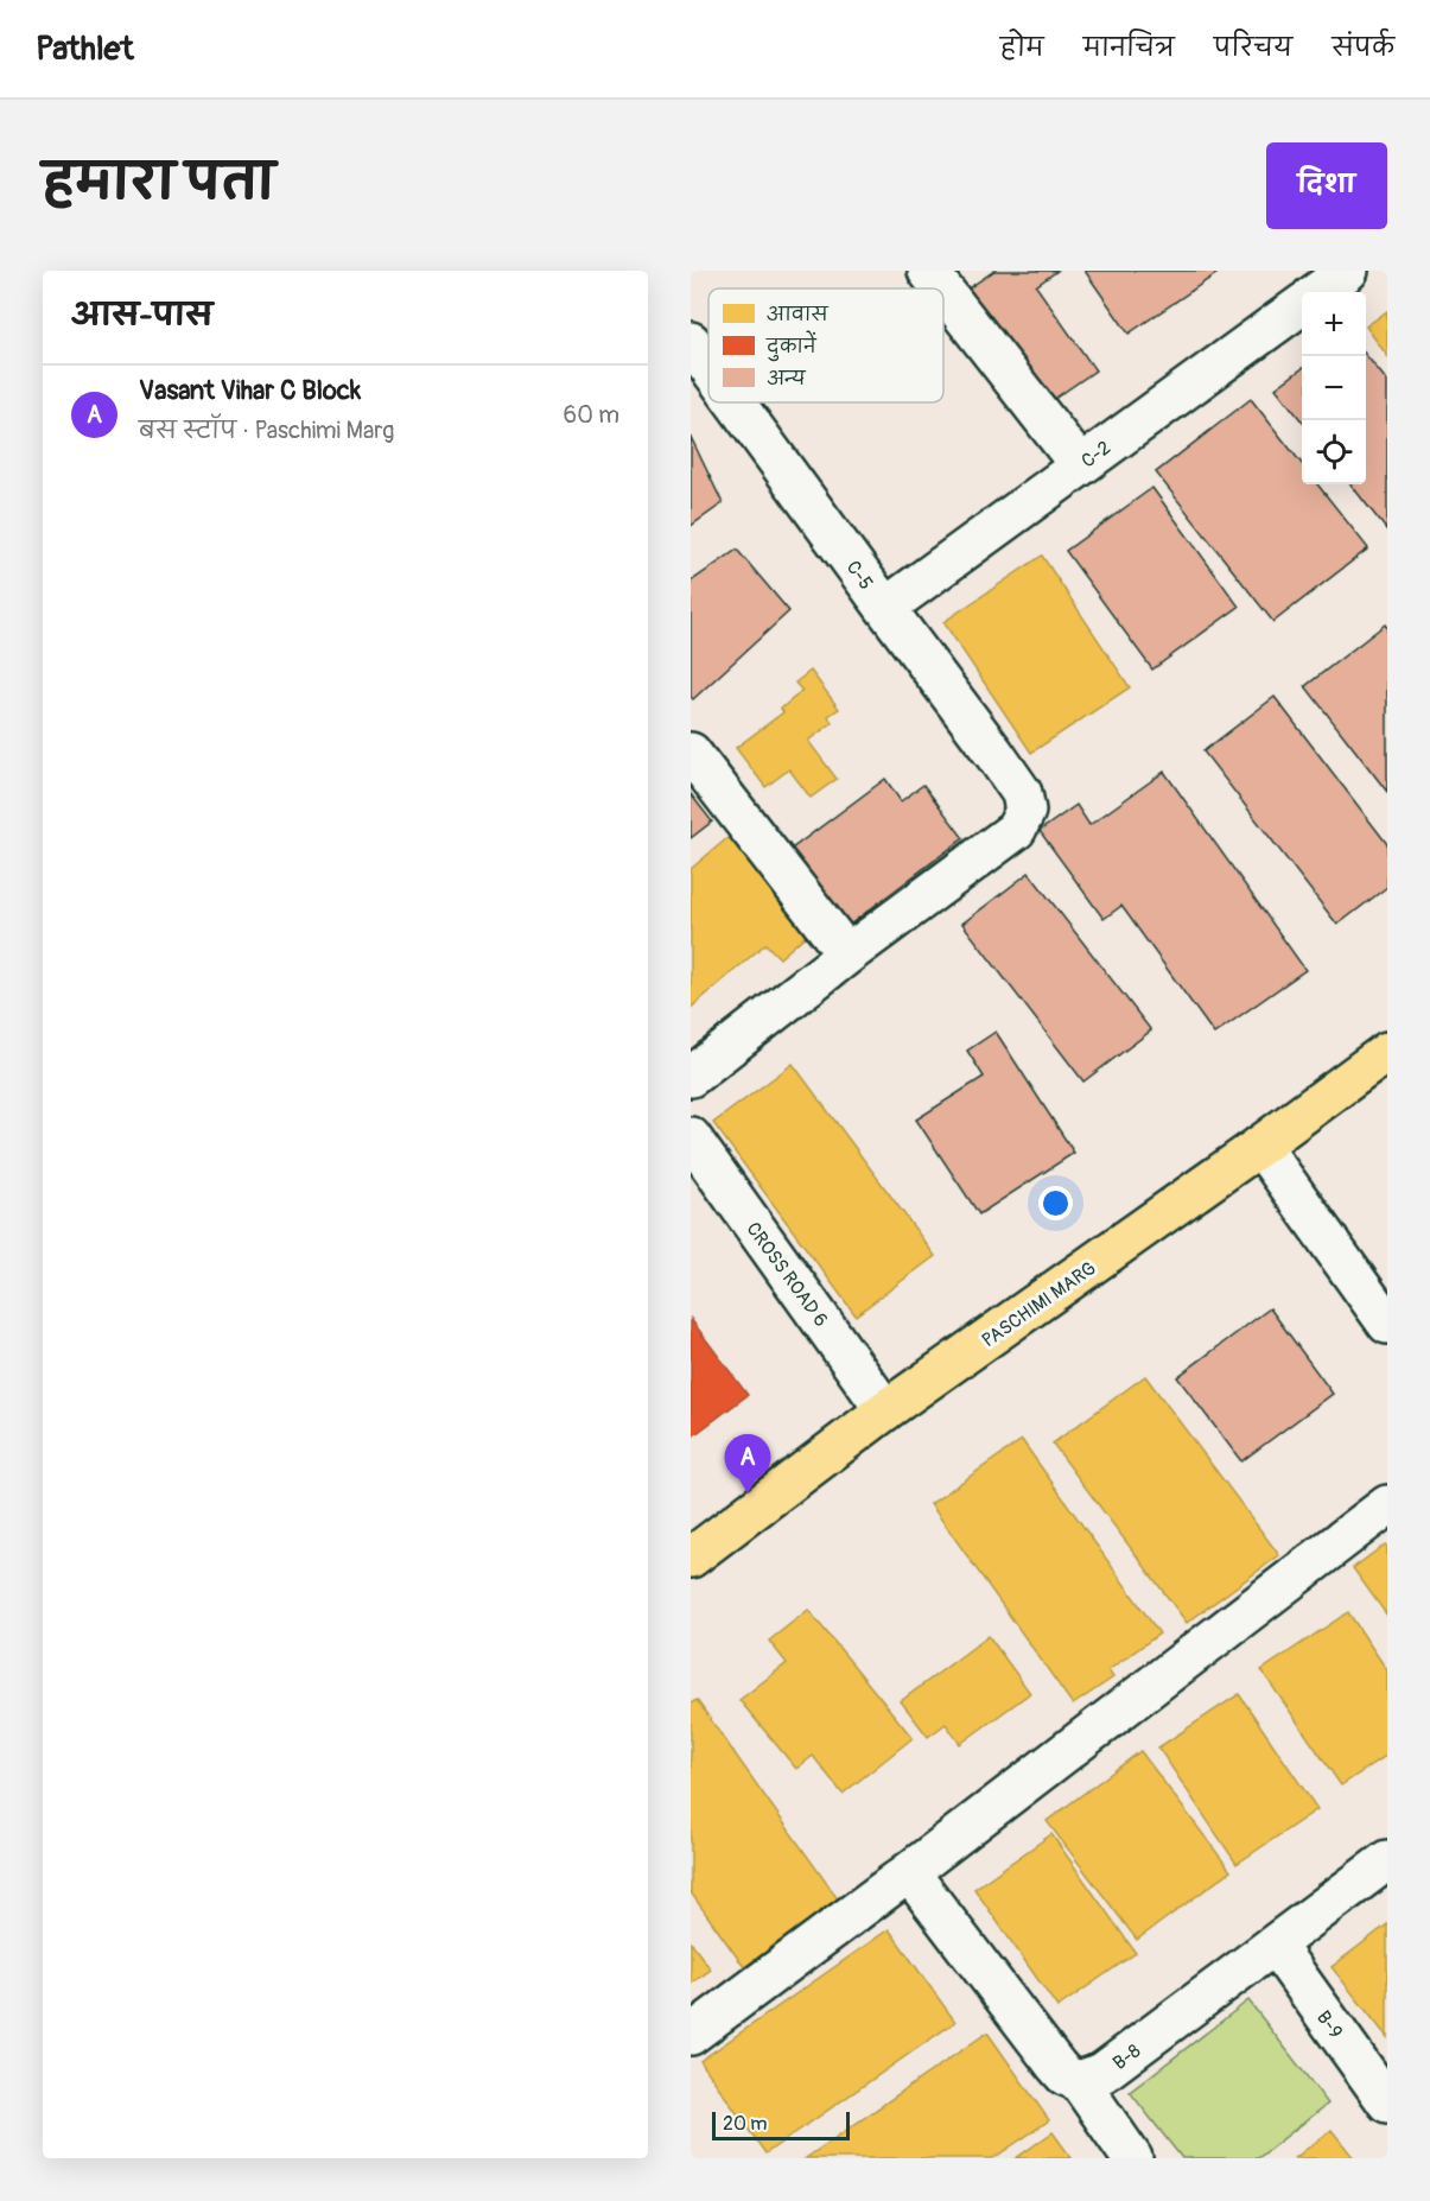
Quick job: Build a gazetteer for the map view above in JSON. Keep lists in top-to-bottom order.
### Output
{
  "streets": {
    "main road": ["PASCHIMI MARG"],
    "street": [
      "C-2",
      "C-5",
      "CROSS ROAD 6",
      "B-9",
      "B-8"
    ]
  },
  "crossings": [
    ["C-2", "C-5"],
    ["CROSS ROAD 6", "PASCHIMI MARG"],
    ["B-9", "B-8"]
  ],
  "legend": ["आवास", "दुकानें", "अन्य"],
  "scale_bar": "20 m",
  "page": {
    "header": "Pathlet",
    "nav": [
      "होम",
      "मानचित्र",
      "परिचय",
      "संपर्क"
    ],
    "title": "हमारा पता",
    "buttons": "दिशा",
    "heading": "आस-पास",
    "map_buttons": ["+", "−"],
    "list": [
      {
        "mark": "A",
        "name": "Vasant Vihar C Block",
        "note": "बस स्टॉप · Paschimi Marg",
        "value": "60 m"
      }
    ],
    "pins": "A",
    "scale": "20 m"
  }
}
